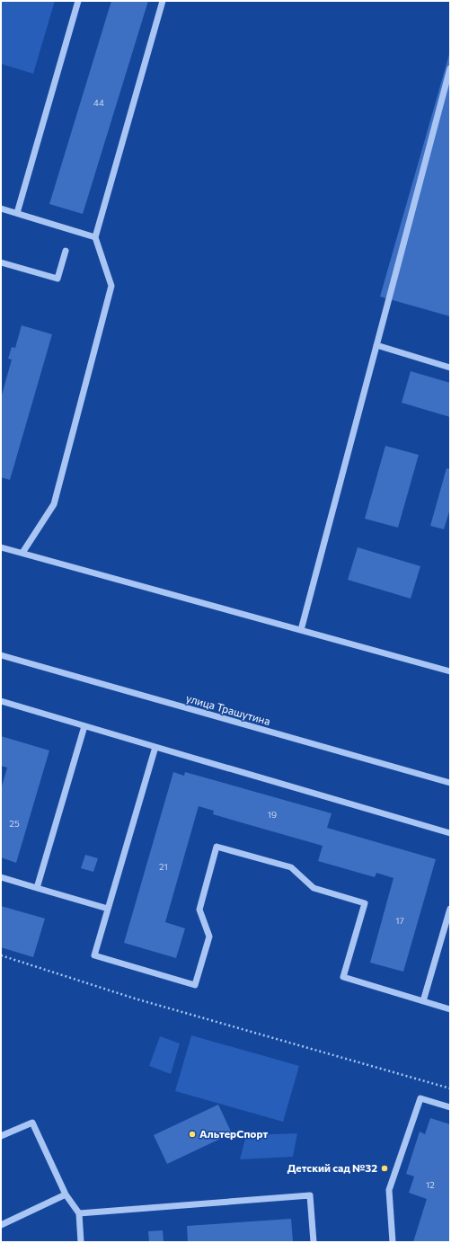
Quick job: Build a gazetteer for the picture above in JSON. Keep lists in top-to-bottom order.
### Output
{
  "streets": {
    "street": ["улица Трашутина"]
  },
  "places": ["АльтерСпорт", "Детский сад №32"],
  "house_numbers": [
    "44",
    "19",
    "25",
    "21",
    "17",
    "12"
  ]
}
